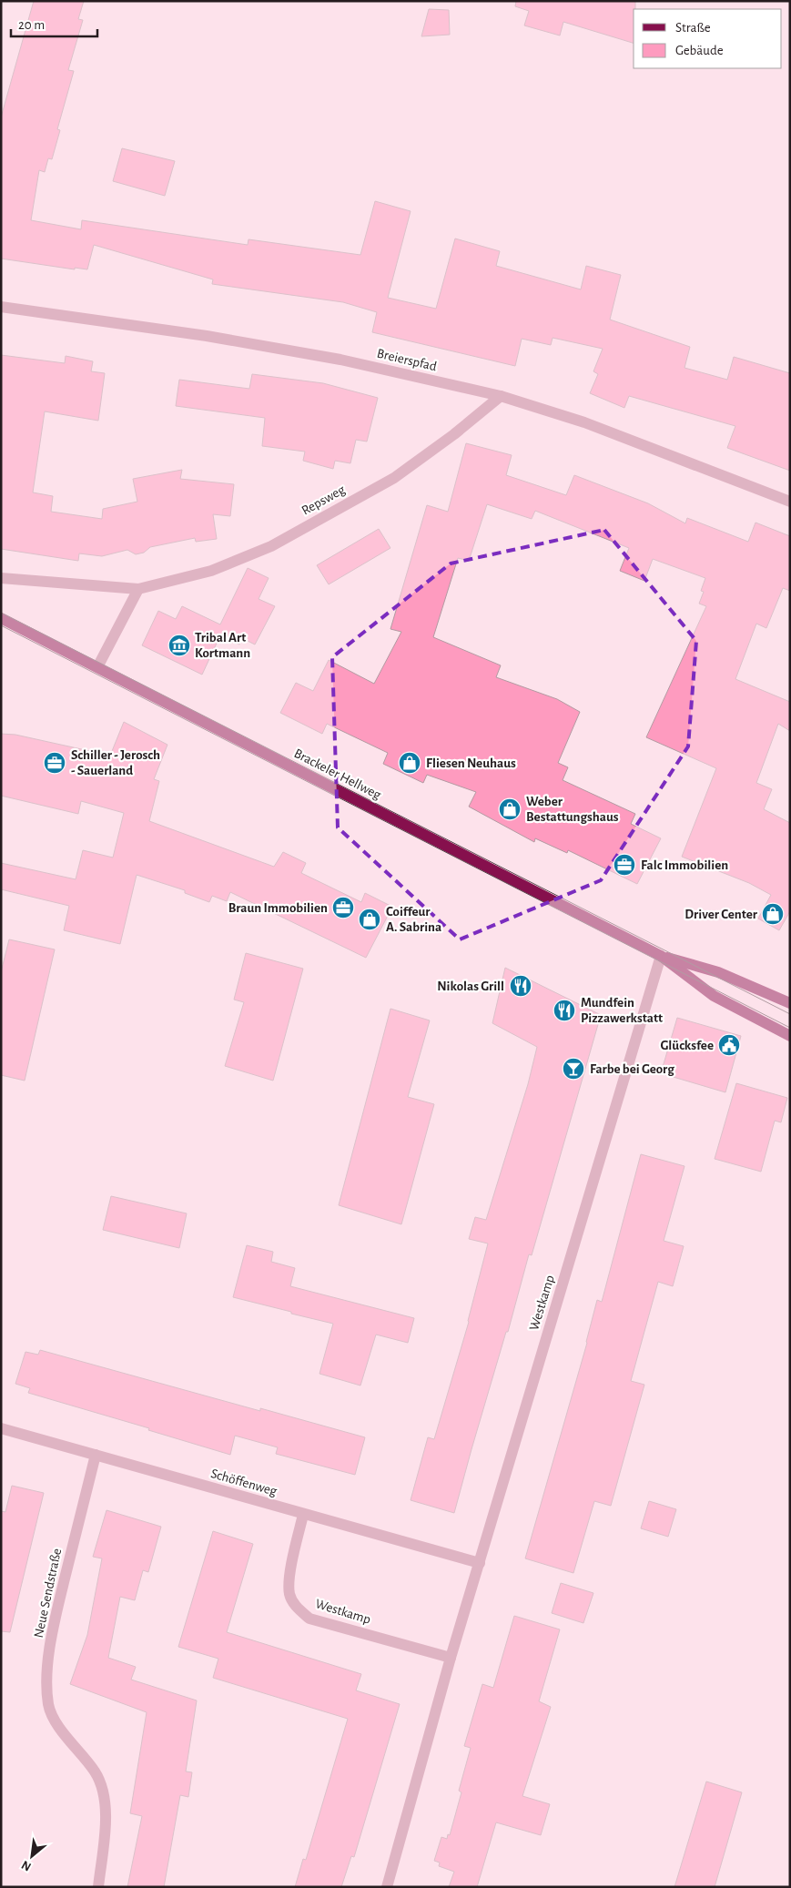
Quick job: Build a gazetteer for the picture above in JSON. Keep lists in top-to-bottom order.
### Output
{
  "streets": {
    "main road": ["Brackeler Hellweg"],
    "street": [
      "Breierspfad",
      "Repsweg",
      "Westkamp",
      "Schöffenweg",
      "Neue Sendstraße"
    ]
  },
  "crossings": [
    ["Breierspfad", "Repsweg"],
    ["Brackeler Hellweg", "Westkamp"],
    ["Westkamp", "Schöffenweg"],
    ["Schöffenweg", "Neue Sendstraße"]
  ],
  "places": {
    "museum": ["Tribal Art Kortmann"],
    "office": ["Schiller - Jerosch - Sauerland", "Falc Immobilien", "Braun Immobilien"],
    "shop": [
      "Fliesen Neuhaus",
      "Weber Bestattungshaus",
      "Driver Center",
      "Coiffeur A. Sabrina"
    ],
    "restaurant": ["Nikolas Grill", "Mundfein Pizzawerkstatt"],
    "public building": ["Glücksfee"],
    "bar": ["Farbe bei Georg"]
  },
  "legend": ["Straße", "Gebäude"],
  "scale_bar": "20 m",
  "north": "bottom left"
}
